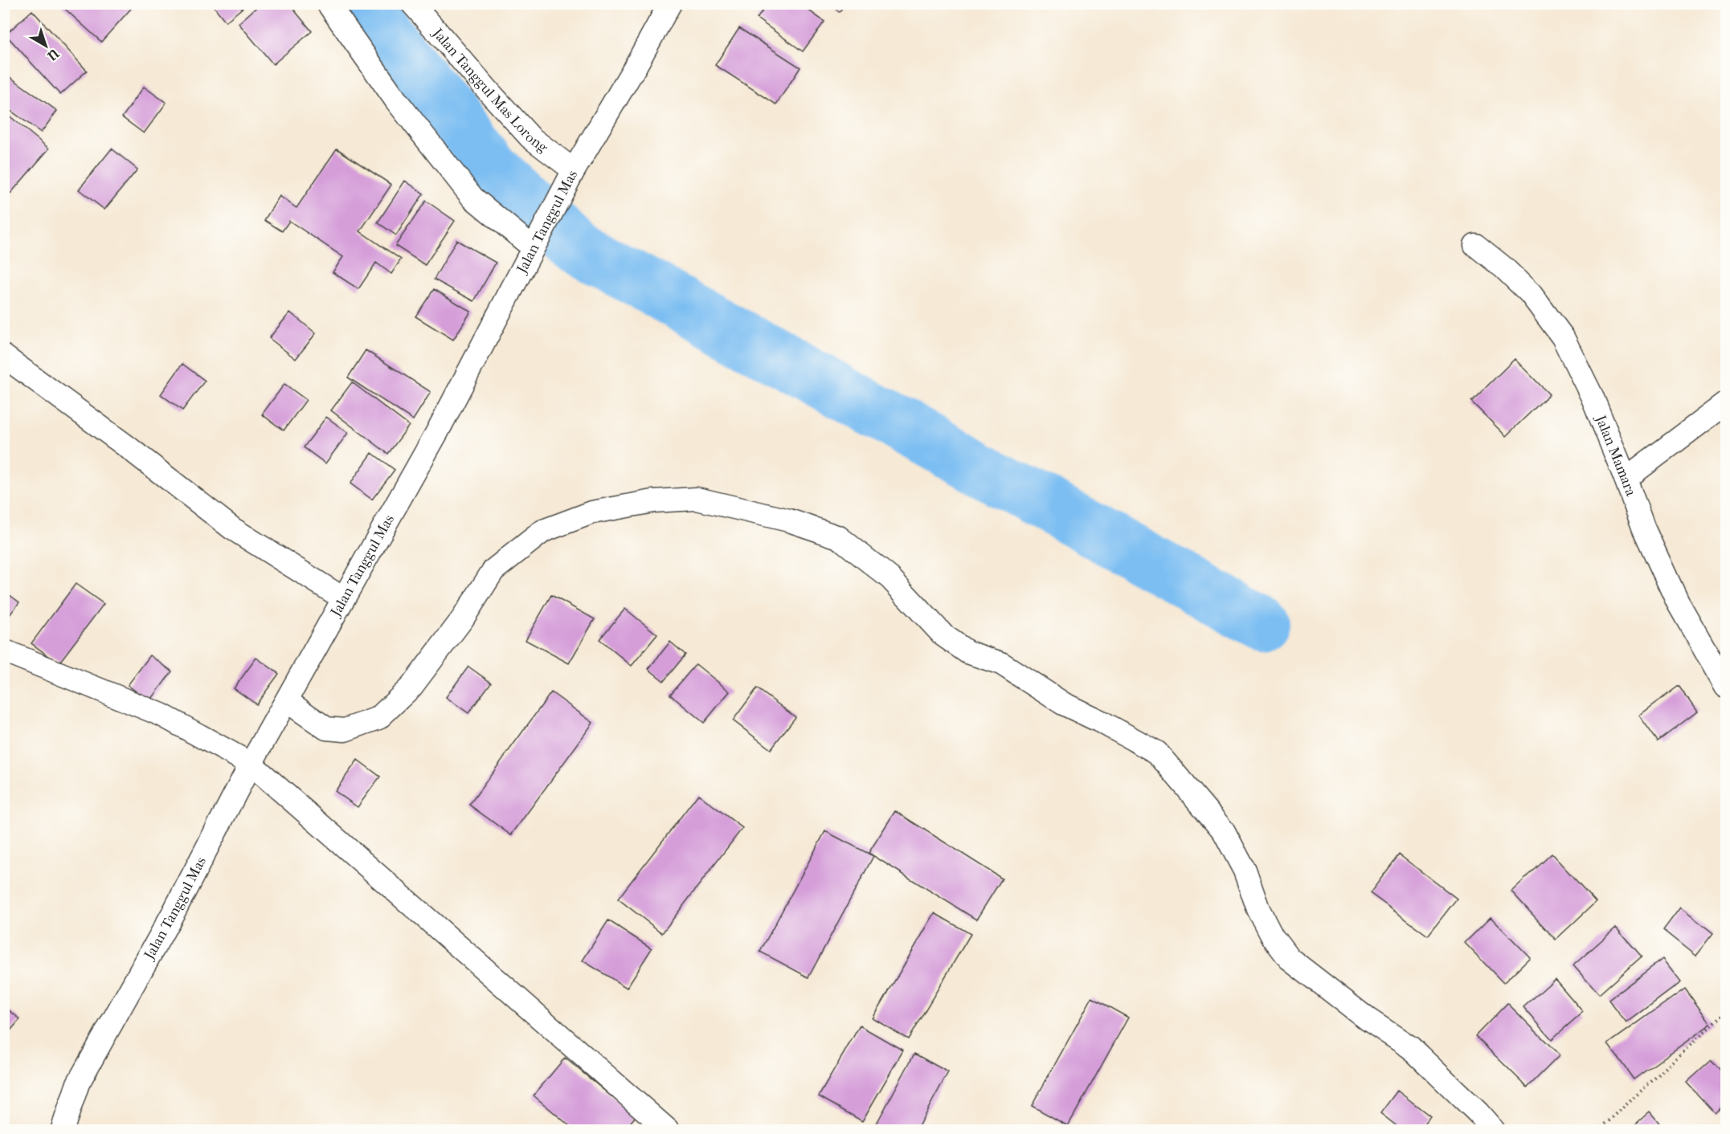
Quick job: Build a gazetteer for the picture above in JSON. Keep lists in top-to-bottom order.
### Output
{
  "streets": {
    "street": ["Jalan Tanggul Mas Lorong", "Jalan Tanggul Mas", "Jalan Mamara"]
  },
  "crossings": [
    ["Jalan Tanggul Mas Lorong", "Jalan Tanggul Mas"]
  ],
  "north": "bottom right"
}
